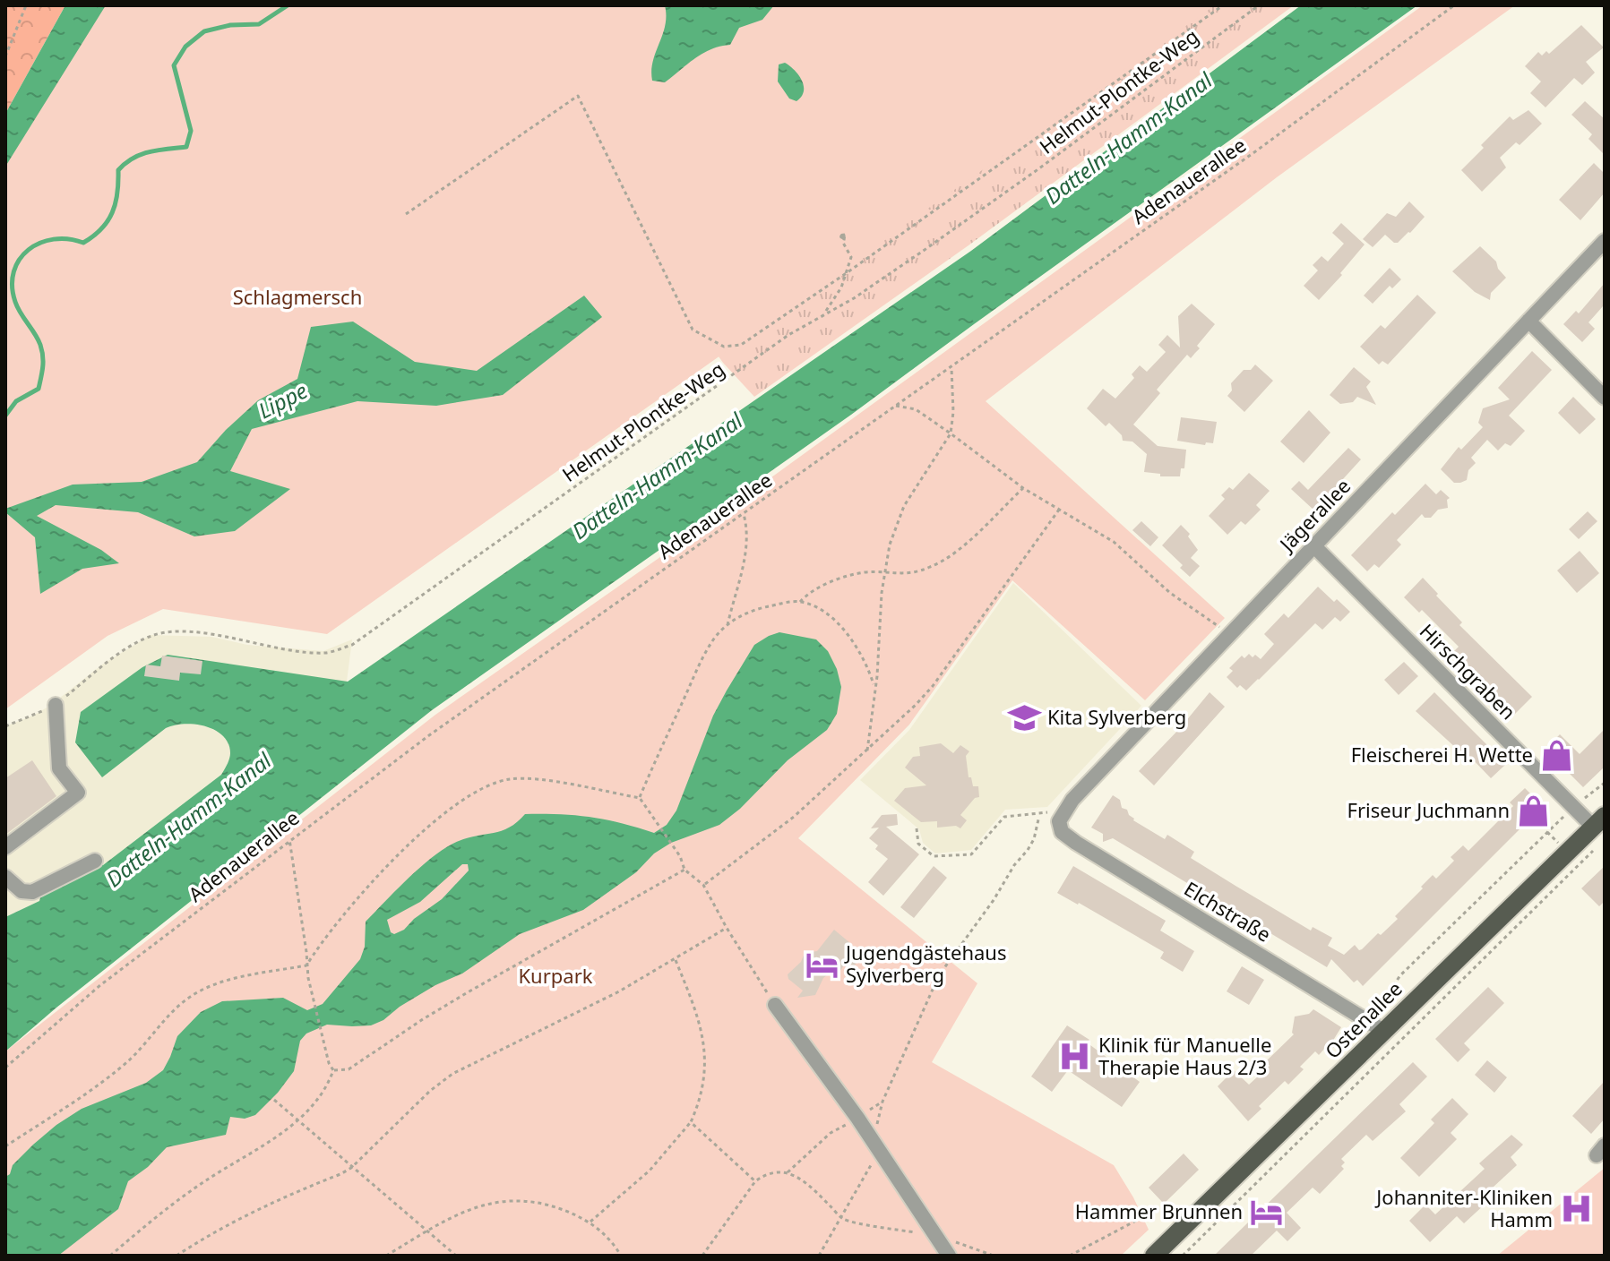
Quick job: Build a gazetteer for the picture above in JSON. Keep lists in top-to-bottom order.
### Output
{
  "streets": {
    "main road": ["Ostenallee"],
    "street": ["Jägerallee", "Hirschgraben", "Elchstraße"],
    "path": ["Helmut-Plontke-Weg", "Adenauerallee"]
  },
  "crossings": [
    ["Jägerallee", "Hirschgraben"],
    ["Jägerallee", "Elchstraße"],
    ["Hirschgraben", "Ostenallee"],
    ["Elchstraße", "Ostenallee"]
  ],
  "water": ["Datteln-Hamm-Kanal", "Lippe"],
  "parks": ["Schlagmersch", "Kurpark"],
  "places": {
    "school or university": ["Kita Sylverberg"],
    "shop": ["Fleischerei H. Wette", "Friseur Juchmann"],
    "hotel": ["Jugendgästehaus Sylverberg", "Hammer Brunnen"],
    "hospital": ["Klinik für Manuelle Therapie Haus 2/3", "Johanniter-Kliniken Hamm"]
  }
}
